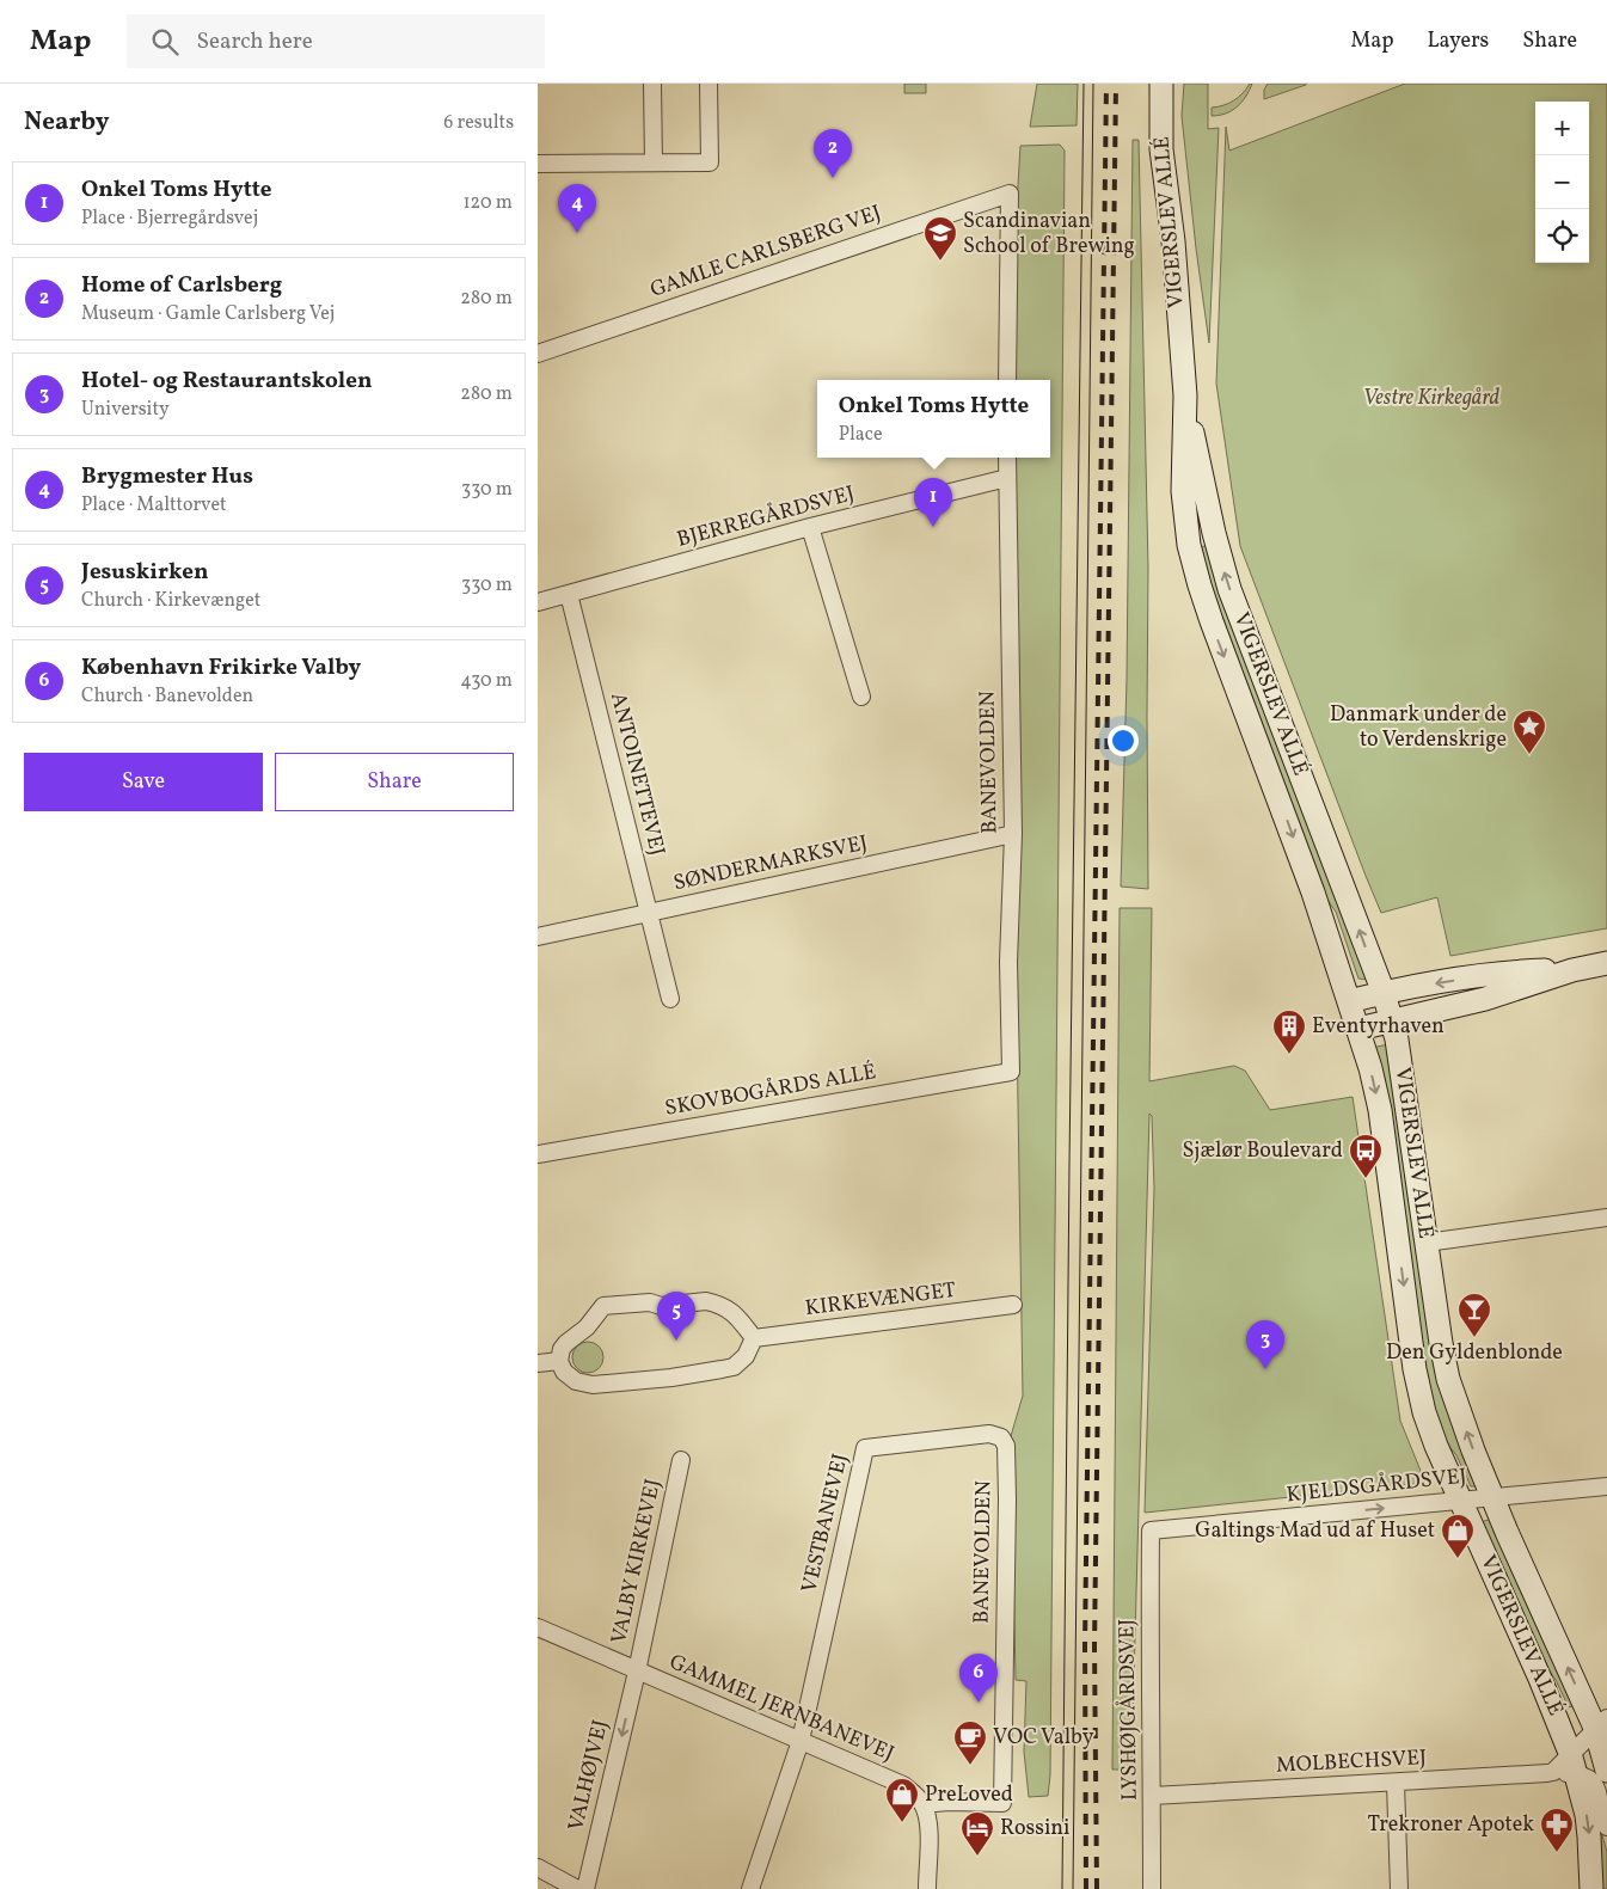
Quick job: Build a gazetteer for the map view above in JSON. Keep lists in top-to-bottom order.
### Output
{
  "streets": {
    "street": [
      "VIGERSLEV ALLÉ",
      "GAMLE CARLSBERG VEJ",
      "BJERREGÅRDSVEJ",
      "BANEVOLDEN",
      "ANTOINETTEVEJ",
      "SØNDERMARKSVEJ",
      "SKOVBOGÅRDS ALLÉ",
      "KIRKEVÆNGET",
      "KJELDSGÅRDSVEJ",
      "VESTBANEVEJ",
      "VALBY KIRKEVEJ",
      "GAMMEL JERNBANEVEJ",
      "LYSHØJGÅRDSVEJ",
      "MOLBECHSVEJ",
      "VALHØJVEJ"
    ]
  },
  "crossings": [
    ["VIGERSLEV ALLÉ", "KJELDSGÅRDSVEJ"],
    ["VIGERSLEV ALLÉ", "MOLBECHSVEJ"],
    ["BJERREGÅRDSVEJ", "BANEVOLDEN"],
    ["BJERREGÅRDSVEJ", "ANTOINETTEVEJ"],
    ["BANEVOLDEN", "SØNDERMARKSVEJ"],
    ["BANEVOLDEN", "SKOVBOGÅRDS ALLÉ"],
    ["BANEVOLDEN", "VESTBANEVEJ"],
    ["BANEVOLDEN", "GAMMEL JERNBANEVEJ"],
    ["ANTOINETTEVEJ", "SØNDERMARKSVEJ"],
    ["KJELDSGÅRDSVEJ", "LYSHØJGÅRDSVEJ"],
    ["VESTBANEVEJ", "GAMMEL JERNBANEVEJ"],
    ["VALBY KIRKEVEJ", "GAMMEL JERNBANEVEJ"],
    ["VALBY KIRKEVEJ", "VALHØJVEJ"],
    ["GAMMEL JERNBANEVEJ", "VALHØJVEJ"],
    ["LYSHØJGÅRDSVEJ", "MOLBECHSVEJ"]
  ],
  "one_way": ["KJELDSGÅRDSVEJ", "VALHØJVEJ"],
  "parks": ["Vestre Kirkegård"],
  "places": {
    "school or university": ["Scandinavian School of Brewing"],
    "place": ["Danmark under de to Verdenskrige"],
    "building": ["Eventyrhaven"],
    "bus stop": ["Sjælør Boulevard"],
    "bar": ["Den Gyldenblonde"],
    "shop": ["Galtings Mad ud af Huset", "PreLoved"],
    "cafe": ["VOC Valby"],
    "pharmacy": ["Trekroner Apotek"],
    "hotel": ["Rossini"]
  },
  "page": {
    "header": "Map",
    "search": "Search here",
    "nav": ["Map", "Layers", "Share"],
    "heading": ["Nearby", "6 results"],
    "map_buttons": ["+", "−"],
    "pins": [
      "2",
      "4",
      "1",
      "5",
      "3",
      "6"
    ],
    "list": [
      {
        "mark": "1",
        "name": "Onkel Toms Hytte",
        "note": "Place · Bjerregårdsvej",
        "value": "120 m"
      },
      {
        "mark": "2",
        "name": "Home of Carlsberg",
        "note": "Museum · Gamle Carlsberg Vej",
        "value": "280 m"
      },
      {
        "mark": "3",
        "name": "Hotel- og Restaurantskolen",
        "note": "University",
        "value": "280 m"
      },
      {
        "mark": "4",
        "name": "Brygmester Hus",
        "note": "Place · Malttorvet",
        "value": "330 m"
      },
      {
        "mark": "5",
        "name": "Jesuskirken",
        "note": "Church · Kirkevænget",
        "value": "330 m"
      },
      {
        "mark": "6",
        "name": "København Frikirke Valby",
        "note": "Church · Banevolden",
        "value": "430 m"
      }
    ],
    "popup": ["Onkel Toms Hytte", "Place"],
    "buttons": ["Save", "Share"]
  }
}
